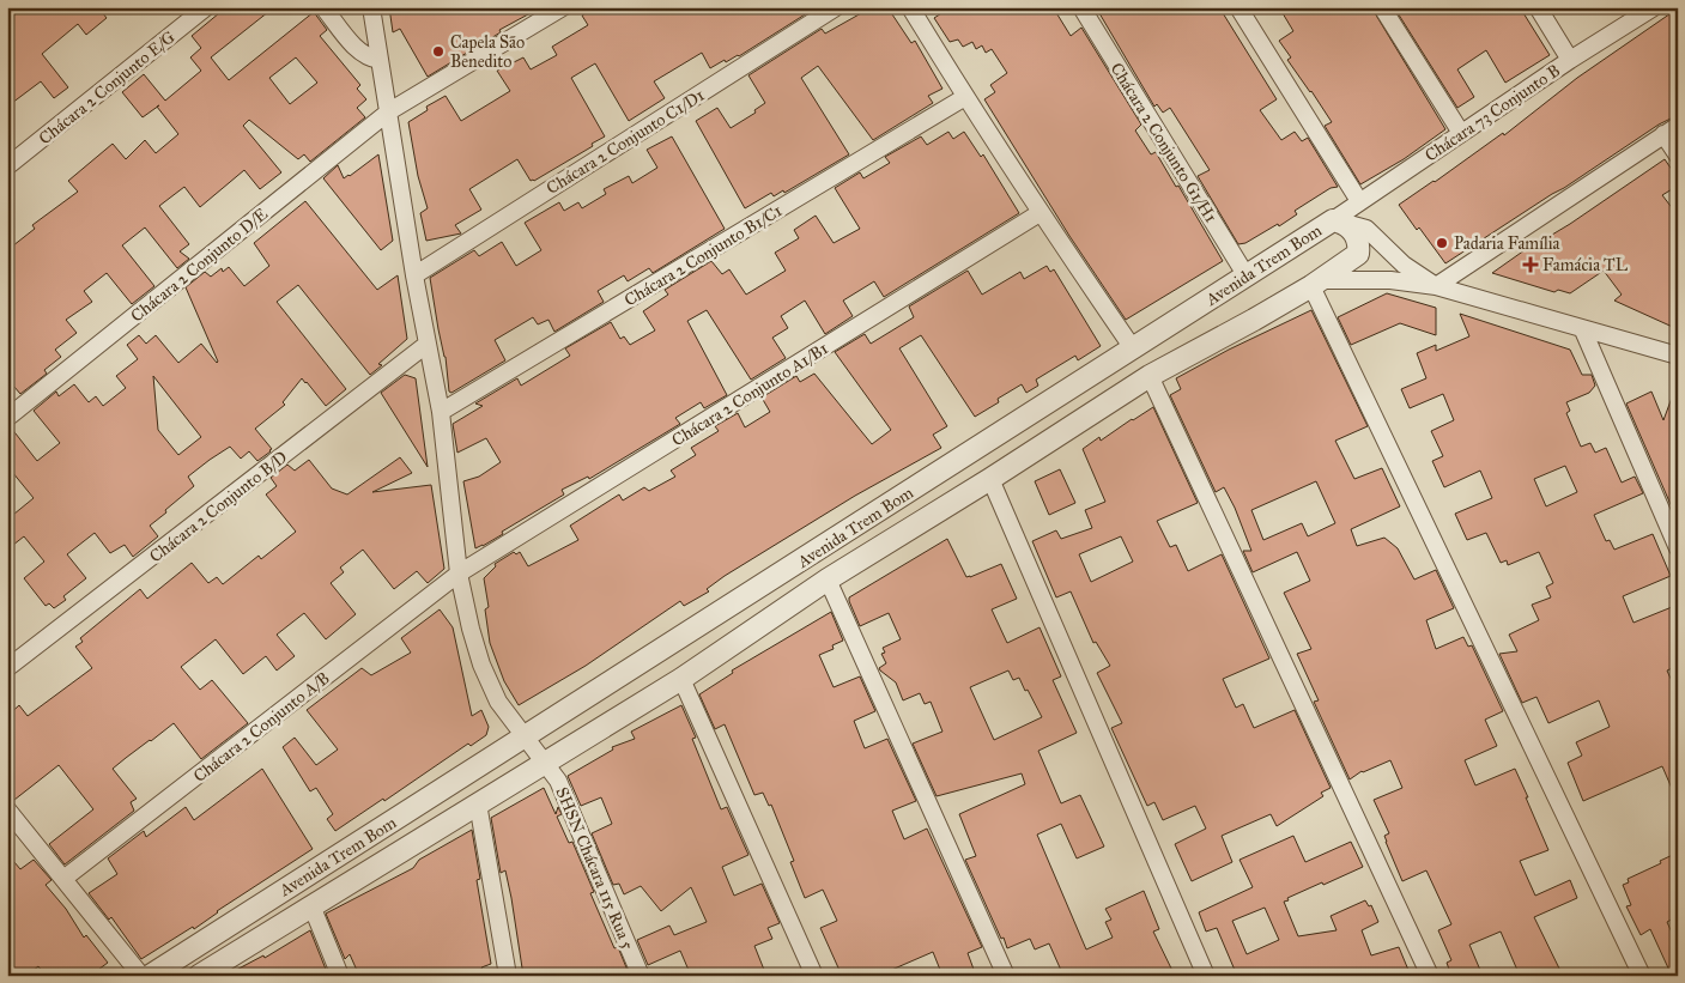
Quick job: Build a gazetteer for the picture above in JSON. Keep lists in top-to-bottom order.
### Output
{
  "streets": {
    "street": [
      "Chácara 2 Conjunto E/G",
      "Chácara 73 Conjunto B",
      "Chácara 2 Conjunto C1/D1",
      "Chácara 2 Conjunto G1/H1",
      "Chácara 2 Conjunto B1/C1",
      "Chácara 2 Conjunto D/E",
      "Avenida Trem Bom",
      "Chácara 2 Conjunto A1/B1",
      "Chácara 2 Conjunto B/D",
      "Chácara 2 Conjunto A/B",
      "SHSN Chácara 115 Rua 5"
    ]
  },
  "crossings": [
    ["Chácara 73 Conjunto B", "Avenida Trem Bom"],
    ["Chácara 2 Conjunto G1/H1", "Avenida Trem Bom"],
    ["Avenida Trem Bom", "SHSN Chácara 115 Rua 5"],
    ["Chácara 2 Conjunto A1/B1", "Chácara 2 Conjunto A/B"]
  ],
  "places": {
    "other": ["Capela São Benedito", "Padaria Família"],
    "health": ["Famácia TL"]
  }
}
